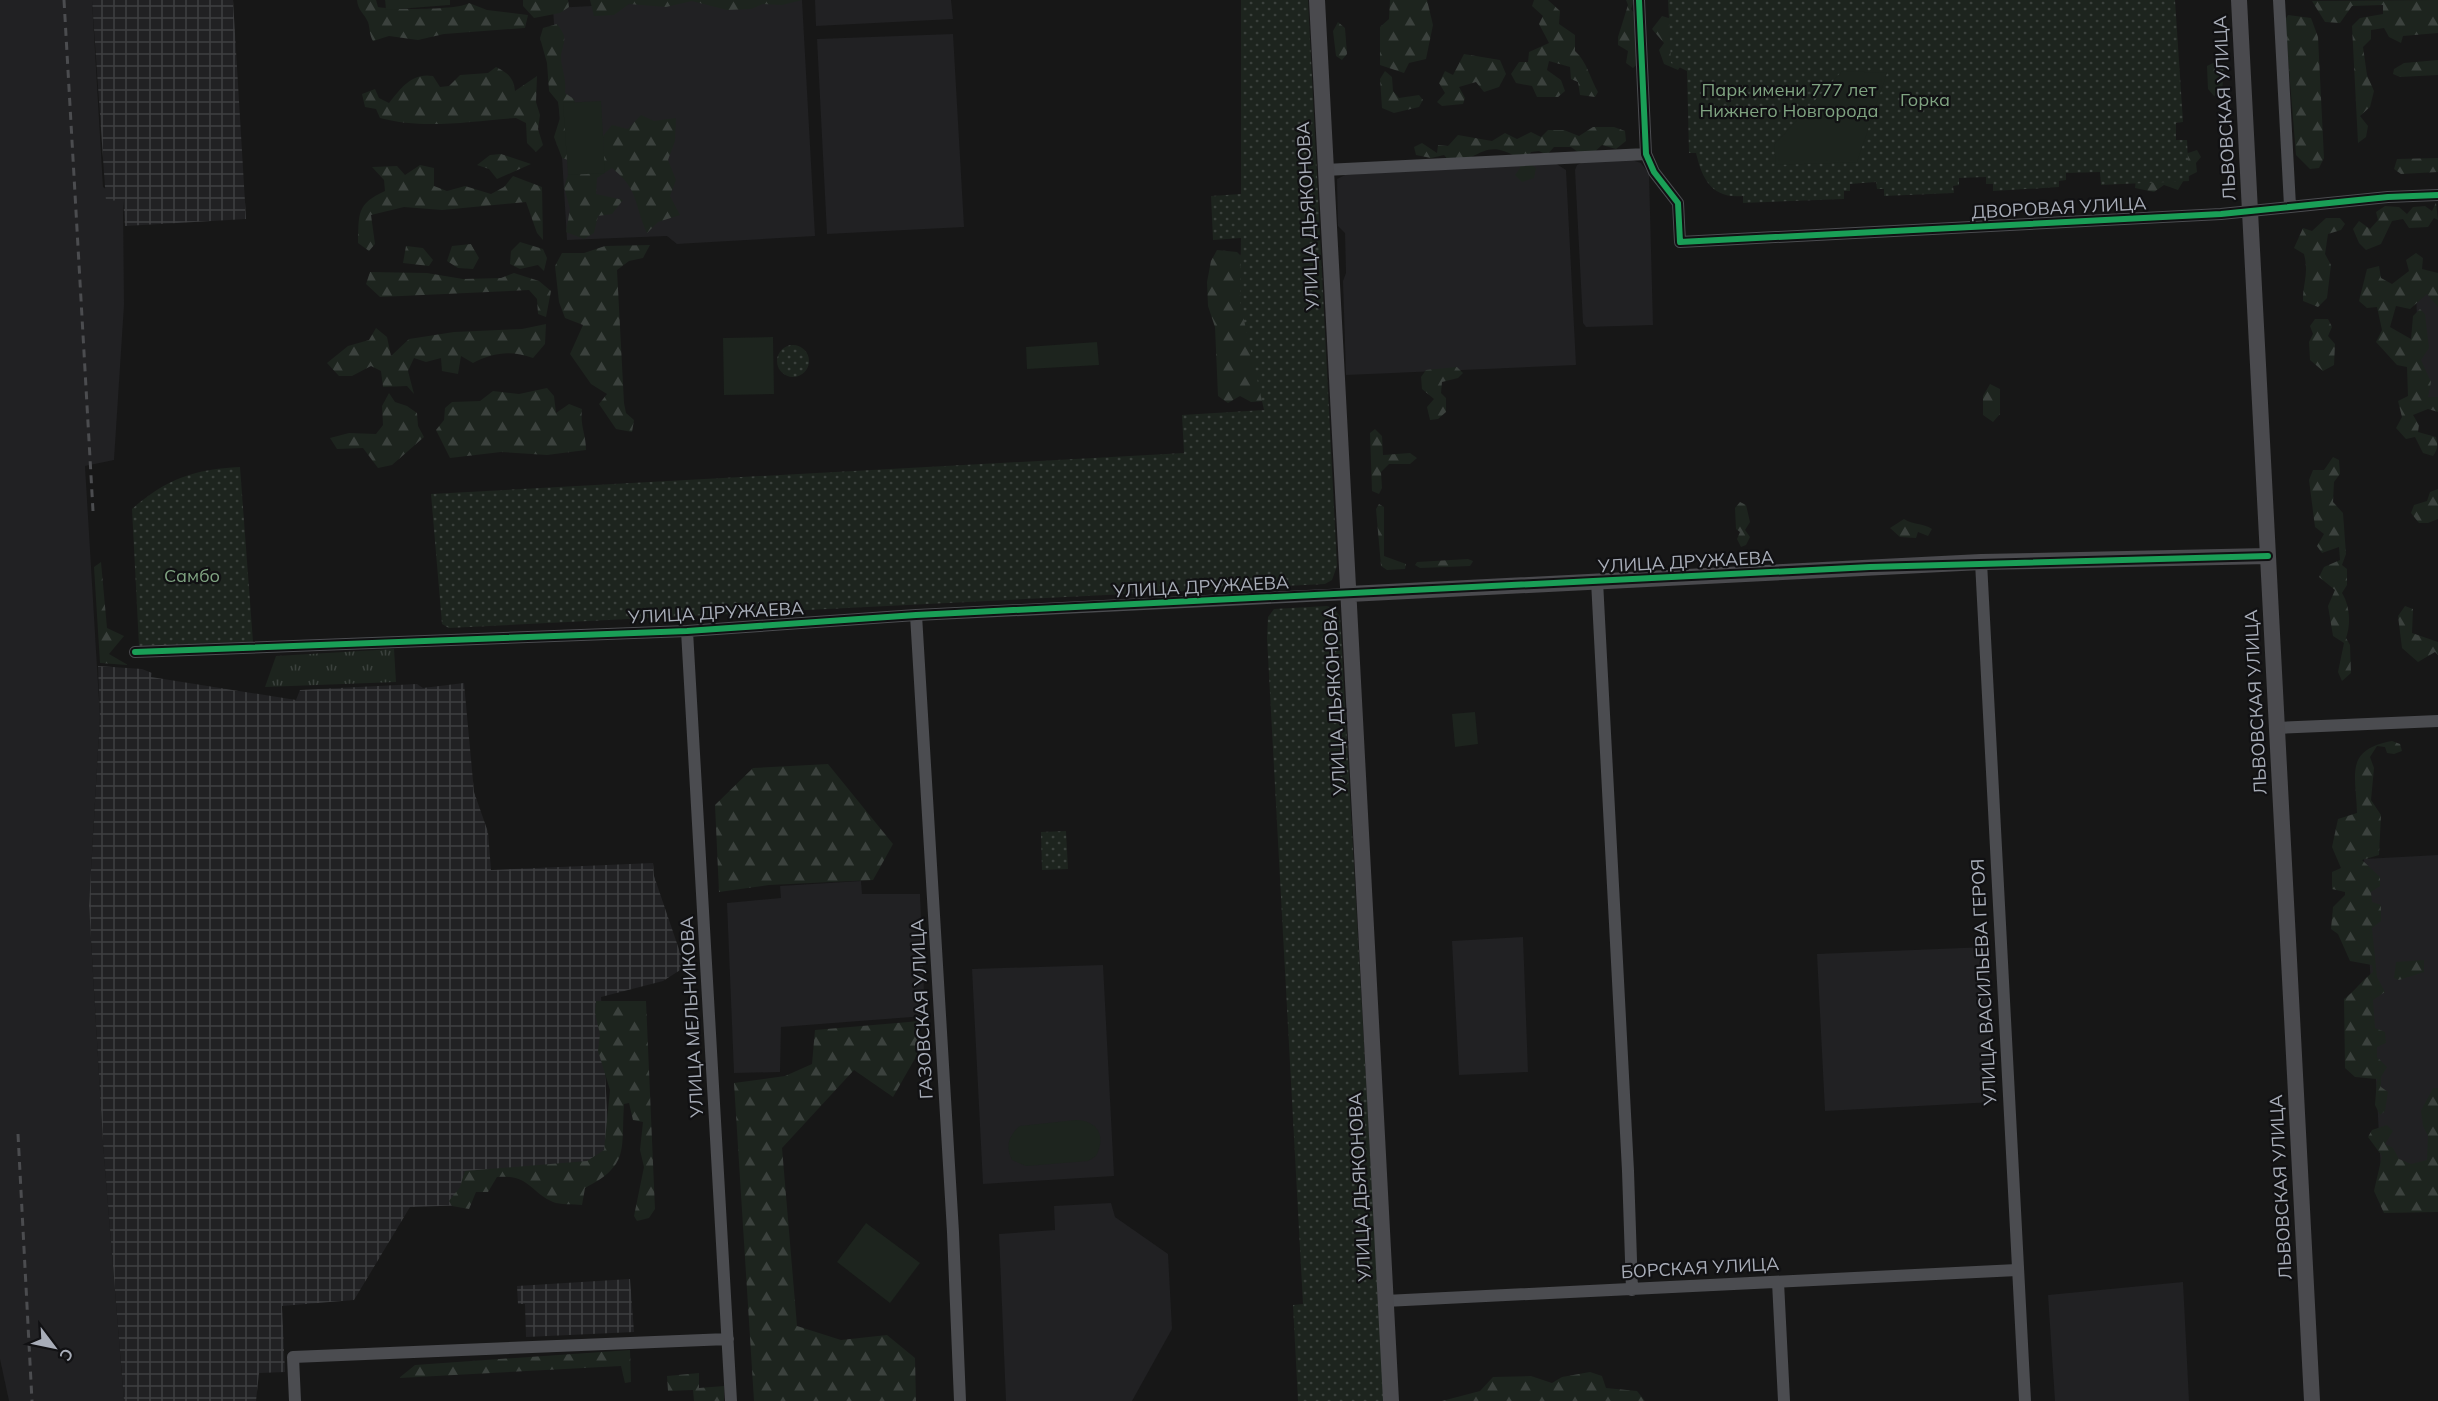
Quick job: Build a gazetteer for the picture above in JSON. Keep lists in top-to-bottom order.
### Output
{
  "streets": {
    "main road": ["ЛЬВОВСКАЯ УЛИЦА", "УЛИЦА ДЬЯКОНОВА", "УЛИЦА ДРУЖАЕВА"],
    "street": [
      "ДВОРОВАЯ УЛИЦА",
      "УЛИЦА ВАСИЛЬЕВА ГЕРОЯ",
      "ГАЗОВСКАЯ УЛИЦА",
      "УЛИЦА МЕЛЬНИКОВА",
      "БОРСКАЯ УЛИЦА"
    ]
  },
  "crossings": [
    ["ЛЬВОВСКАЯ УЛИЦА", "ДВОРОВАЯ УЛИЦА"],
    ["ЛЬВОВСКАЯ УЛИЦА", "УЛИЦА ДРУЖАЕВА"],
    ["УЛИЦА ДЬЯКОНОВА", "УЛИЦА ДРУЖАЕВА"],
    ["УЛИЦА ДЬЯКОНОВА", "БОРСКАЯ УЛИЦА"],
    ["УЛИЦА ДРУЖАЕВА", "УЛИЦА ВАСИЛЬЕВА ГЕРОЯ"],
    ["УЛИЦА ДРУЖАЕВА", "ГАЗОВСКАЯ УЛИЦА"],
    ["УЛИЦА ДРУЖАЕВА", "УЛИЦА МЕЛЬНИКОВА"],
    ["УЛИЦА ВАСИЛЬЕВА ГЕРОЯ", "БОРСКАЯ УЛИЦА"]
  ],
  "parks": ["Парк имени 777 лет Нижнего Новгорода", "Горка", "Самбо"],
  "north": "bottom right"
}
